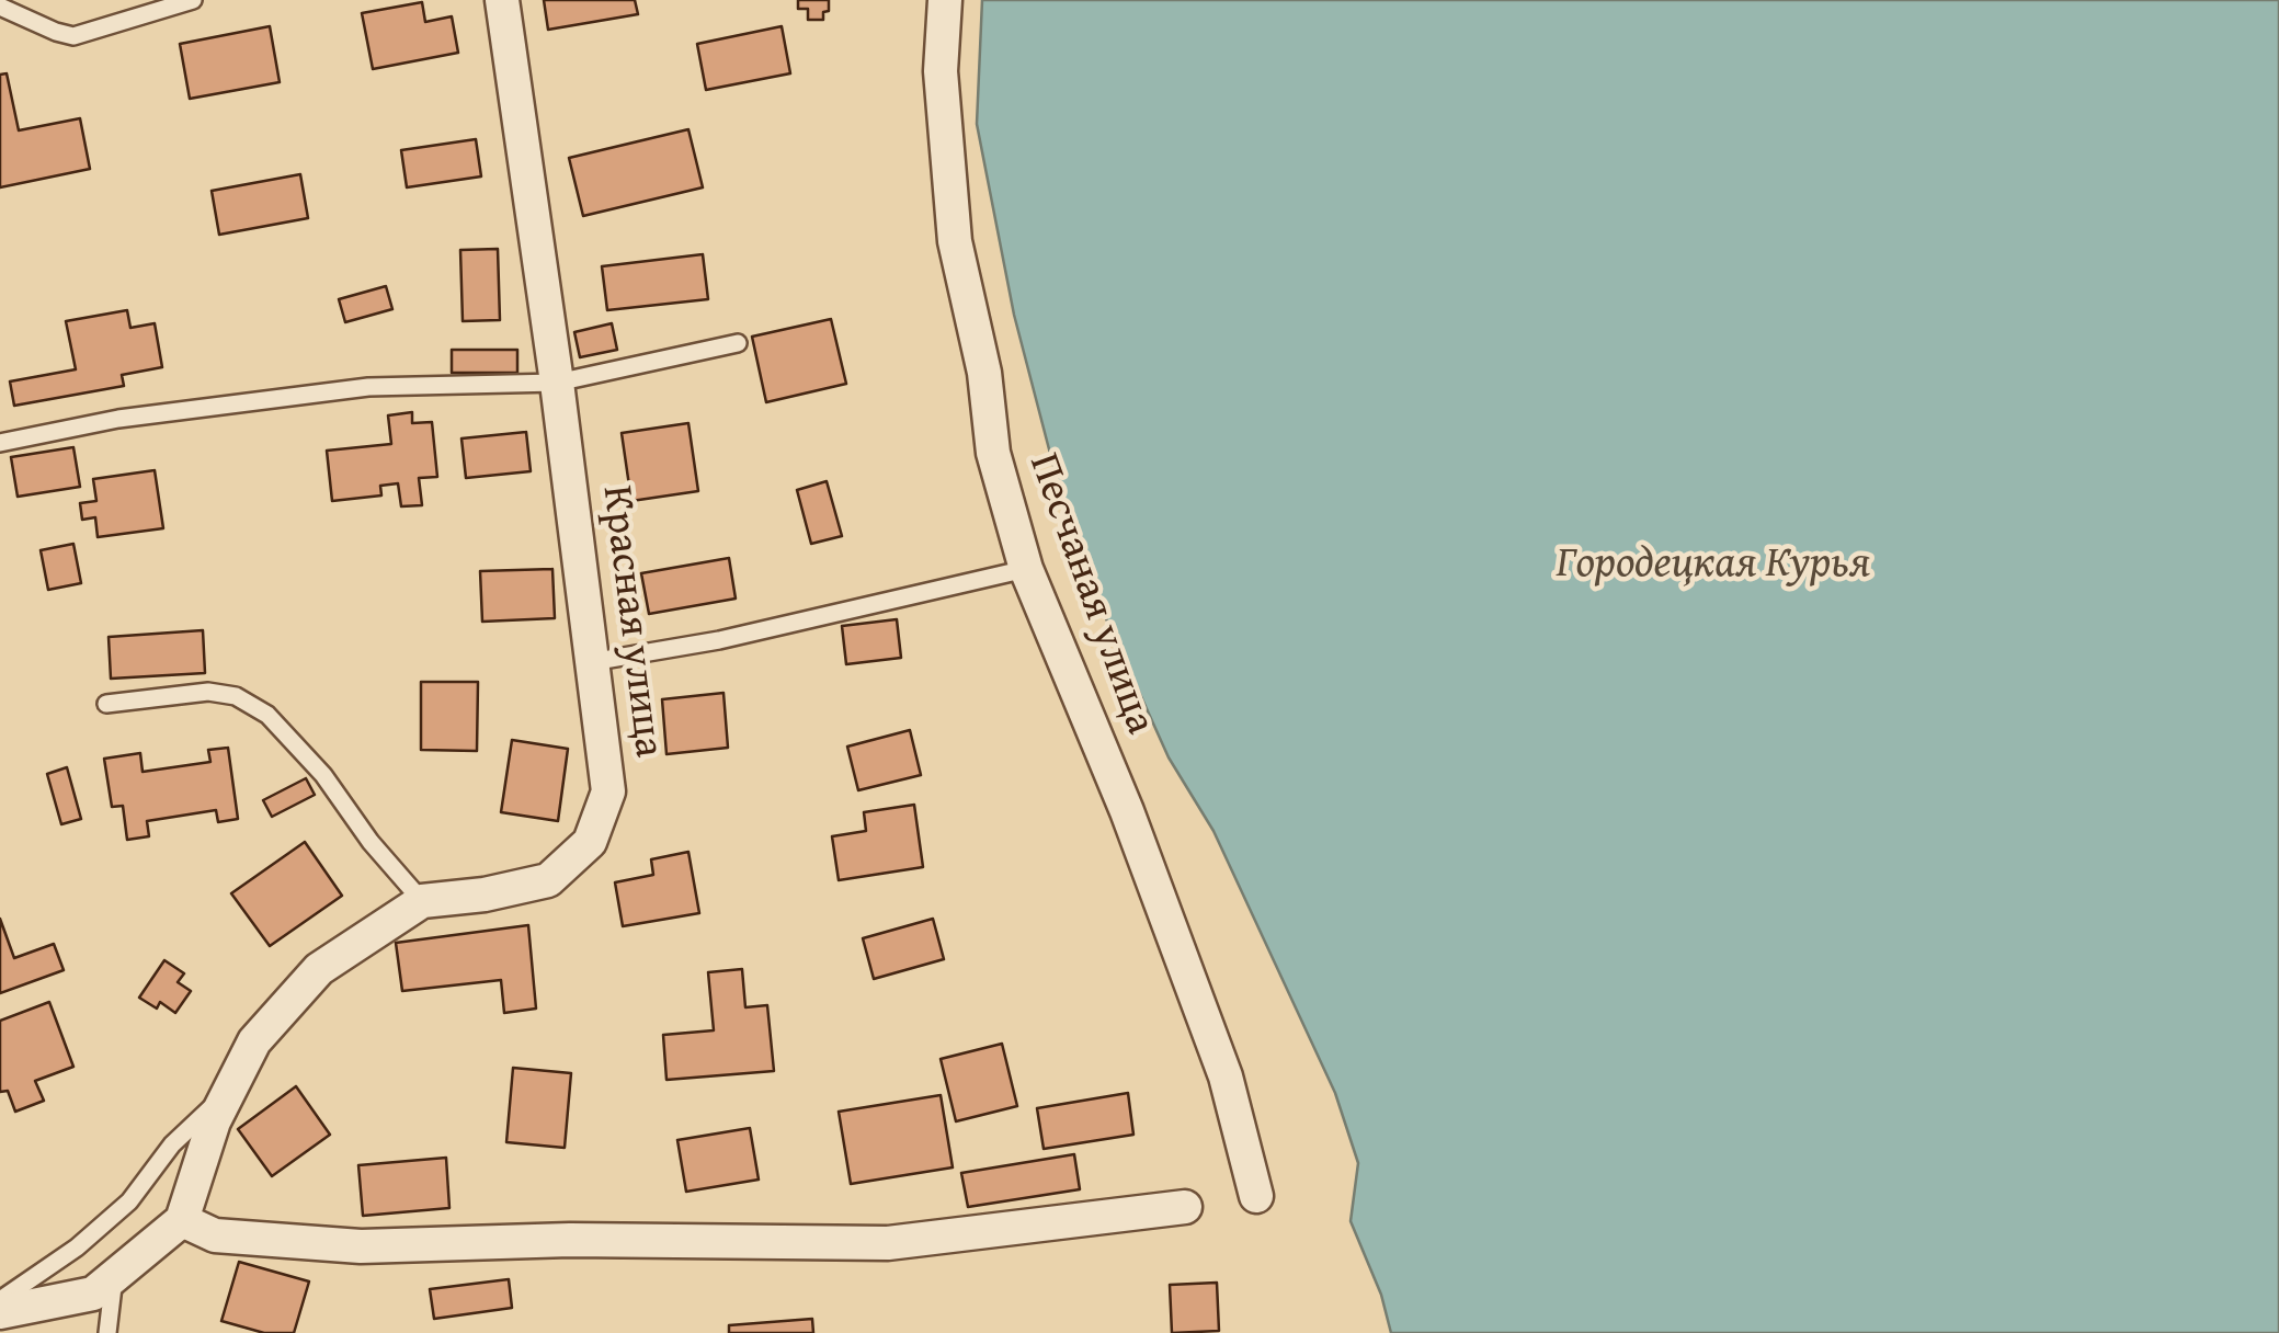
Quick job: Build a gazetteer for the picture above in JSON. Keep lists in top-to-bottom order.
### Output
{
  "streets": {
    "street": ["Песчаная улица", "Красная улица"]
  },
  "water": ["Городецкая Курья"]
}
